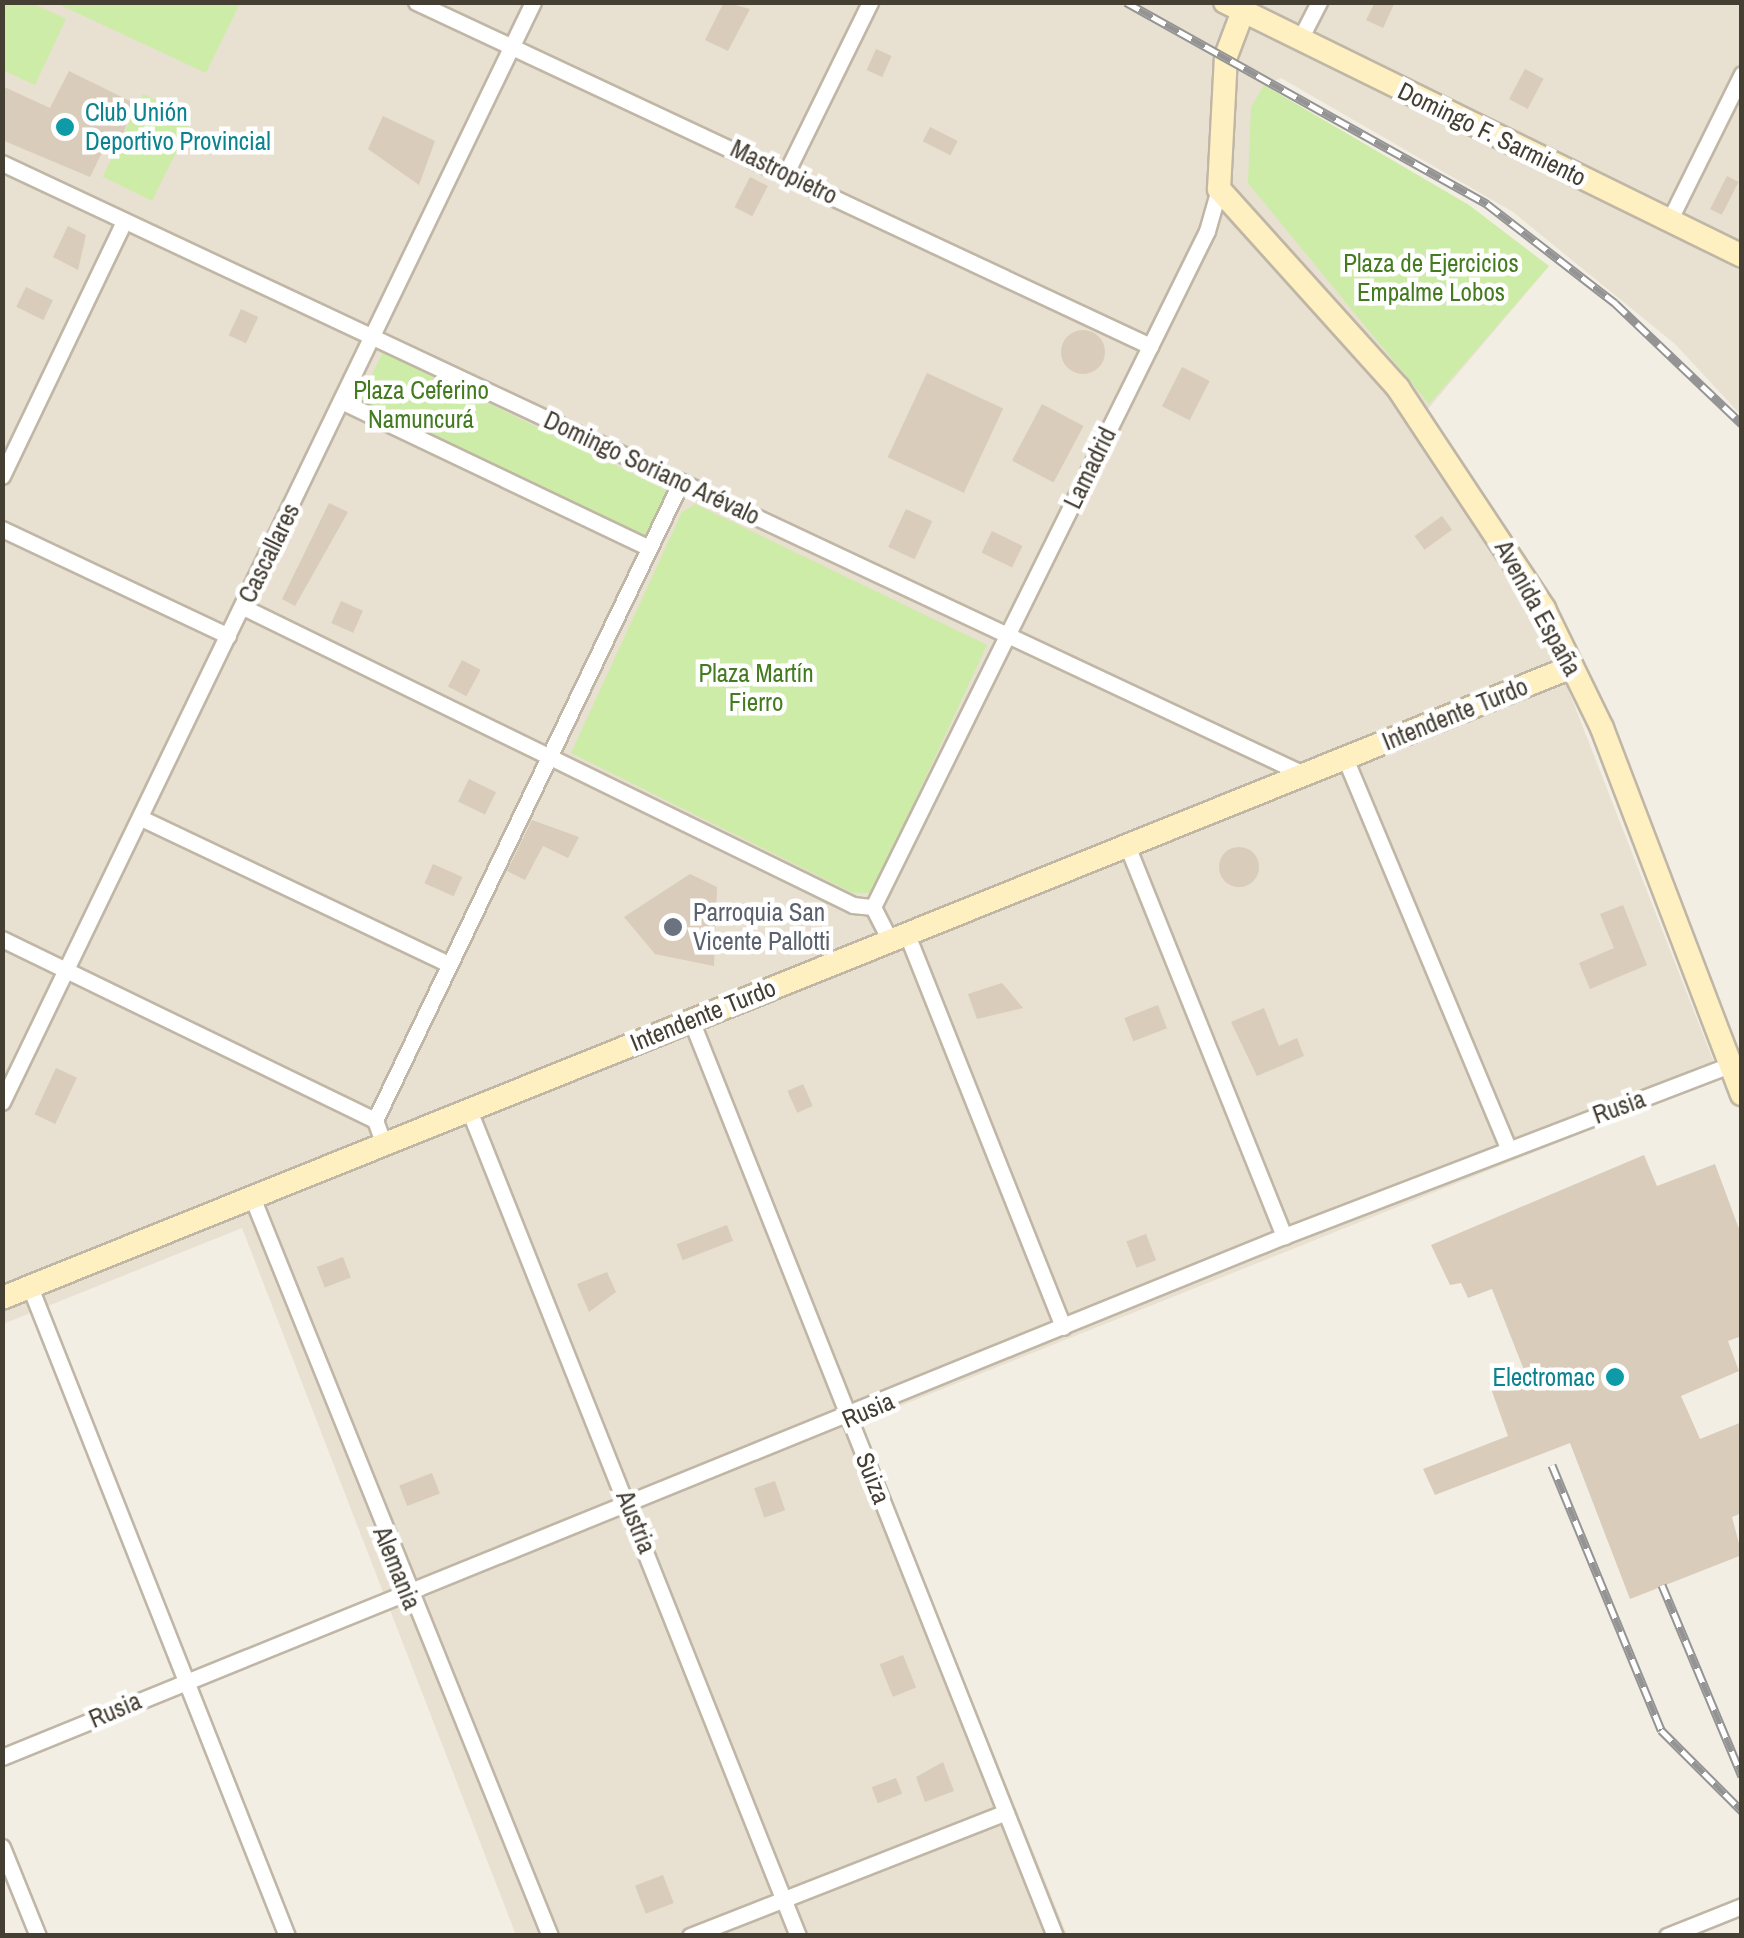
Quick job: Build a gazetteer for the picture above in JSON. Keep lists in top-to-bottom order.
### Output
{
  "streets": {
    "street": [
      "Domingo F. Sarmiento",
      "Mastropietro",
      "Domingo Soriano Arévalo",
      "Lamadrid",
      "Cascallares",
      "Avenida España",
      "Intendente Turdo",
      "Rusia",
      "Suiza",
      "Austria",
      "Alemania"
    ]
  },
  "crossings": [
    ["Domingo F. Sarmiento", "Lamadrid"],
    ["Mastropietro", "Lamadrid"],
    ["Mastropietro", "Cascallares"],
    ["Domingo Soriano Arévalo", "Lamadrid"],
    ["Domingo Soriano Arévalo", "Cascallares"],
    ["Domingo Soriano Arévalo", "Intendente Turdo"],
    ["Lamadrid", "Avenida España"],
    ["Avenida España", "Intendente Turdo"],
    ["Avenida España", "Rusia"],
    ["Intendente Turdo", "Suiza"],
    ["Intendente Turdo", "Austria"],
    ["Intendente Turdo", "Alemania"],
    ["Rusia", "Suiza"],
    ["Rusia", "Austria"],
    ["Rusia", "Alemania"]
  ],
  "parks": ["Plaza de Ejercicios Empalme Lobos", "Plaza Ceferino Namuncurá", "Plaza Martín Fierro"],
  "places": ["Club Unión Deportivo Provincial", "Parroquia San Vicente Pallotti", "Electromac"]
}
